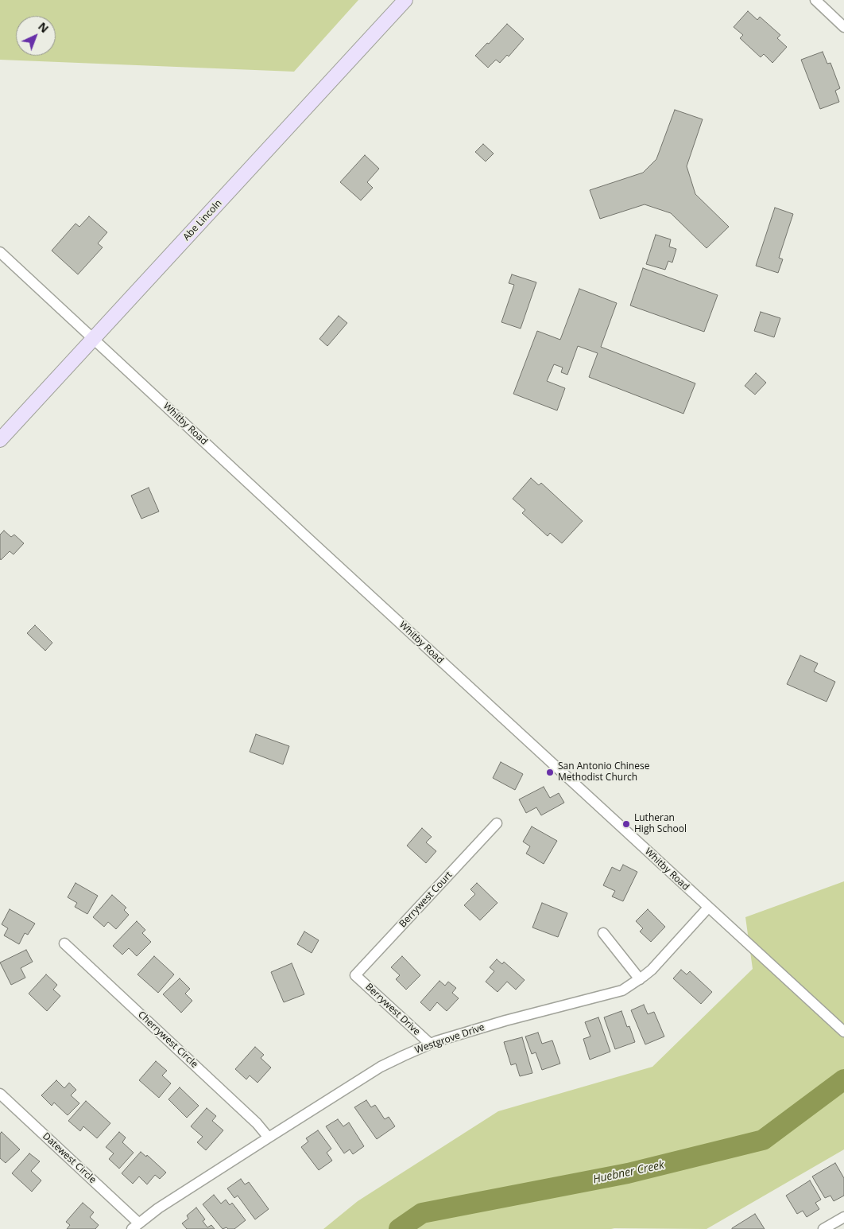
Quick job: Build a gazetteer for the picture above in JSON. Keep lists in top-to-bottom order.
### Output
{
  "streets": {
    "street": [
      "Abe Lincoln",
      "Whitby Road",
      "Berrywest Court",
      "Berrywest Drive",
      "Westgrove Drive",
      "Cherrywest Circle",
      "Datewest Circle"
    ]
  },
  "crossings": [
    ["Abe Lincoln", "Whitby Road"],
    ["Whitby Road", "Westgrove Drive"],
    ["Berrywest Court", "Berrywest Drive"],
    ["Berrywest Drive", "Westgrove Drive"],
    ["Westgrove Drive", "Cherrywest Circle"],
    ["Westgrove Drive", "Datewest Circle"]
  ],
  "water": ["Huebner Creek"],
  "places": ["San Antonio Chinese Methodist Church", "Lutheran High School"],
  "north": "top right"
}
